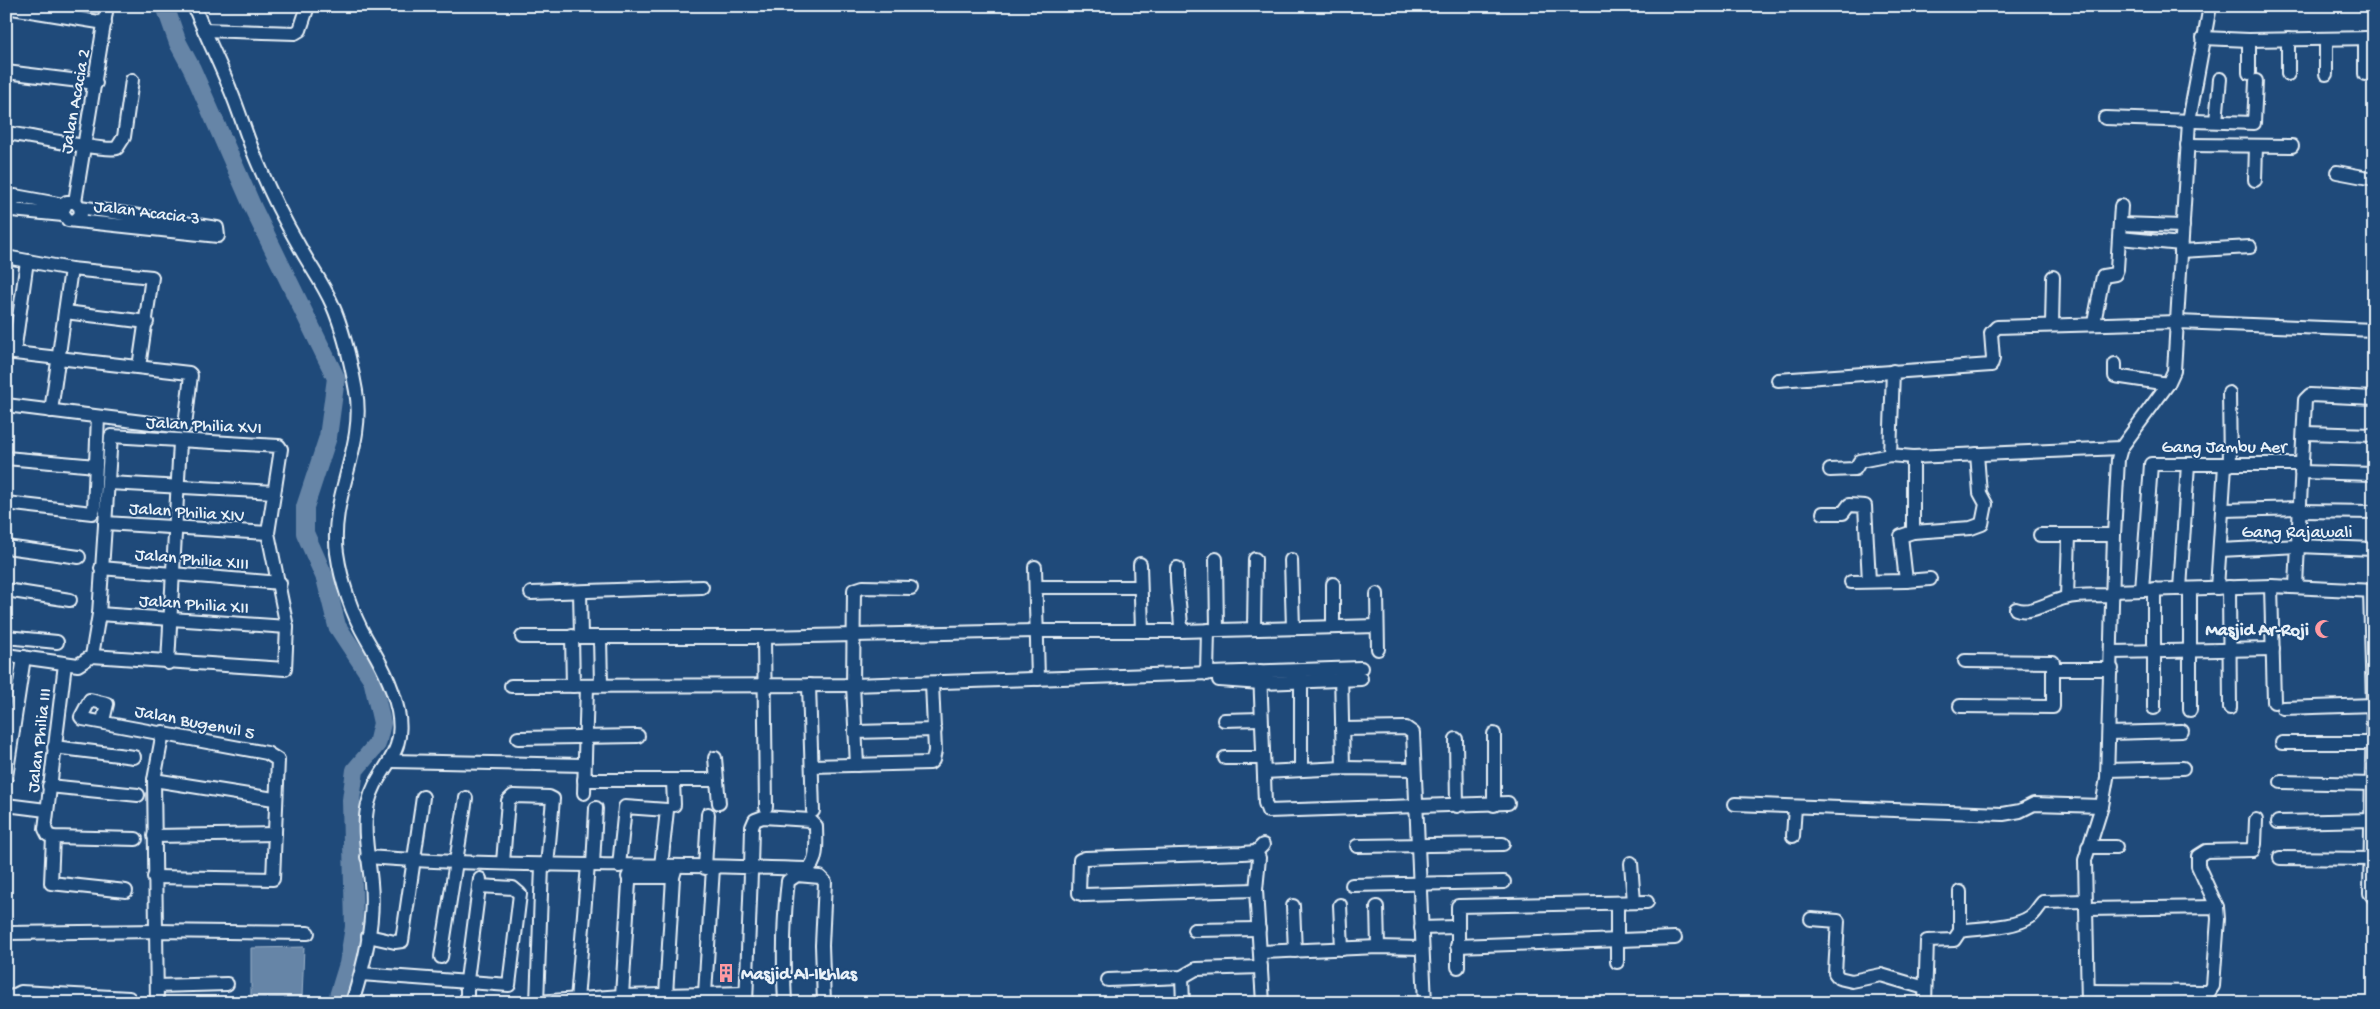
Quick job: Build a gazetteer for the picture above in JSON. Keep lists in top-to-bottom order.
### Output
{
  "streets": {
    "street": [
      "Jalan Acacia 2",
      "Jalan Acacia 3",
      "Jalan Philia XVI",
      "Gang Jambu Aer",
      "Jalan Philia XIV",
      "Gang Rajawali",
      "Jalan Philia XIII",
      "Jalan Philia XII",
      "Jalan Bugenvil 5",
      "Jalan Philia III"
    ]
  },
  "crossings": [
    ["Jalan Acacia 2", "Jalan Acacia 3"]
  ],
  "places": {
    "mosque": ["Masjid Ar-Roji"],
    "building": ["Masjid Al-Ikhlas"]
  }
}
